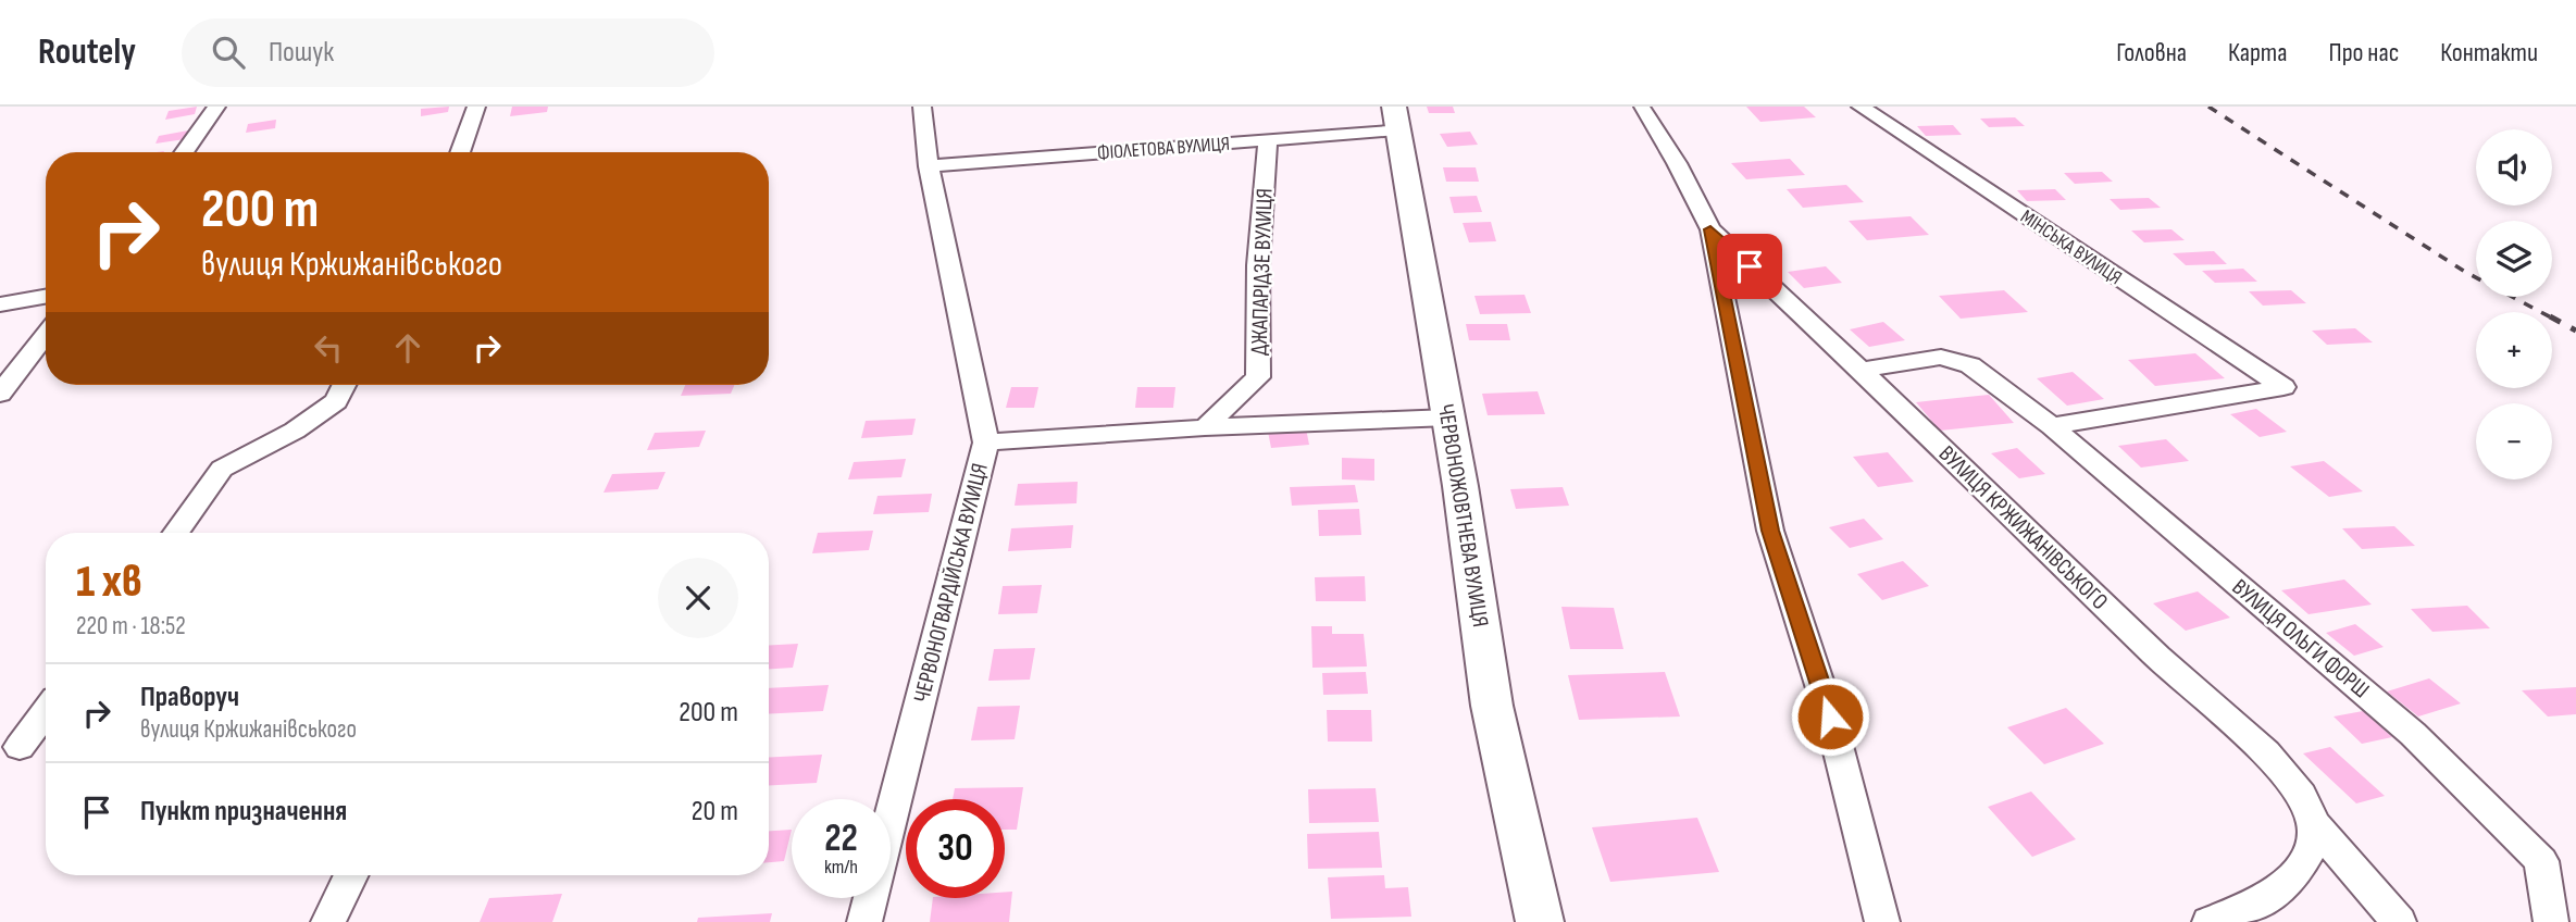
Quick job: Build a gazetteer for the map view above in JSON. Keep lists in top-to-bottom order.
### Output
{
  "streets": {
    "street": [
      "ФІОЛЕТОВА ВУЛИЦЯ",
      "МІНСЬКА ВУЛИЦЯ",
      "ДЖАПАРІДЗЕ ВУЛИЦЯ",
      "ЧЕРВОНОЖОВТНЕВА ВУЛИЦЯ",
      "ВУЛИЦЯ КРЖИЖАНІВСЬКОГО",
      "ЧЕРВОНОГВАРДІЙСЬКА ВУЛИЦЯ",
      "ВУЛИЦЯ ОЛЬГИ ФОРШ"
    ]
  },
  "crossings": [
    ["ФІОЛЕТОВА ВУЛИЦЯ", "ДЖАПАРІДЗЕ ВУЛИЦЯ"],
    ["ФІОЛЕТОВА ВУЛИЦЯ", "ЧЕРВОНОЖОВТНЕВА ВУЛИЦЯ"],
    ["ФІОЛЕТОВА ВУЛИЦЯ", "ЧЕРВОНОГВАРДІЙСЬКА ВУЛИЦЯ"],
    ["МІНСЬКА ВУЛИЦЯ", "ВУЛИЦЯ ОЛЬГИ ФОРШ"],
    ["ВУЛИЦЯ КРЖИЖАНІВСЬКОГО", "ВУЛИЦЯ ОЛЬГИ ФОРШ"]
  ],
  "page": {
    "header": "Routely",
    "search": "Пошук",
    "nav": [
      "Головна",
      "Карта",
      "Про нас",
      "Контакти"
    ],
    "map_buttons": ["+", "−"],
    "turn": ["200 m", "вулиця Кржижанівського"],
    "heading": ["1 хв", "220 m · 18:52"],
    "list": [
      {
        "name": "Праворуч",
        "note": "вулиця Кржижанівського",
        "value": "200 m"
      },
      {
        "name": "Пункт призначення",
        "value": "20 m"
      }
    ],
    "speed": "22 km/h",
    "limit": "30"
  }
}
